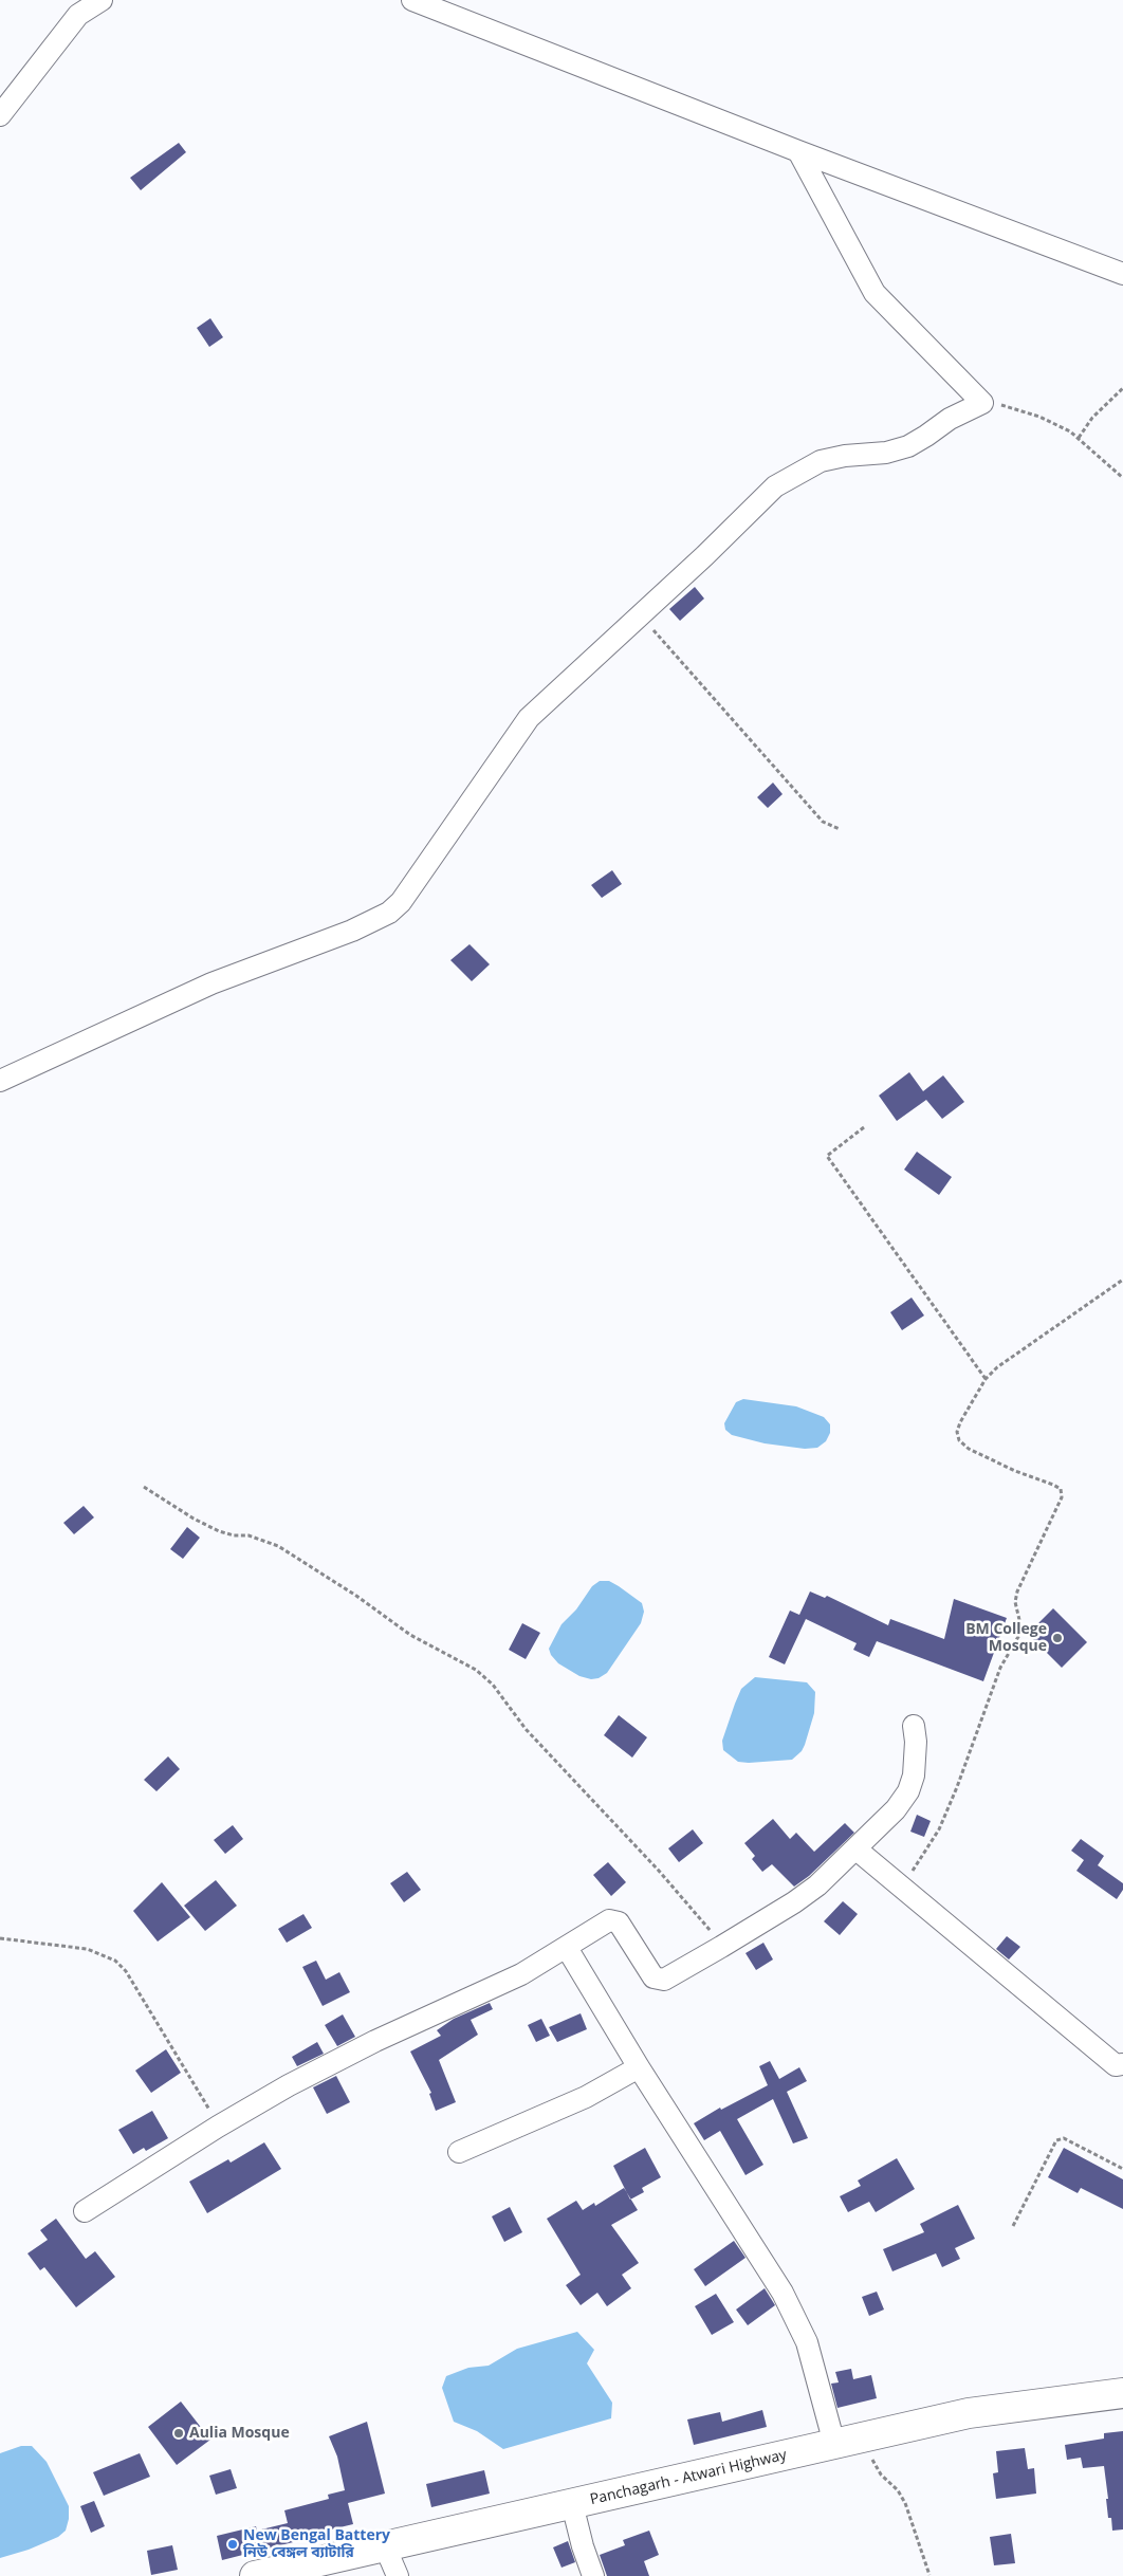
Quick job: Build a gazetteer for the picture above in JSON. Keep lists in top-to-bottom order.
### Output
{
  "streets": {
    "main road": ["Panchagarh - Atwari Highway"]
  },
  "places": ["BM College Mosque", "Aulia Mosque", "New Bengal Battery নিউ বেঙ্গল ব্যাটারি"]
}
